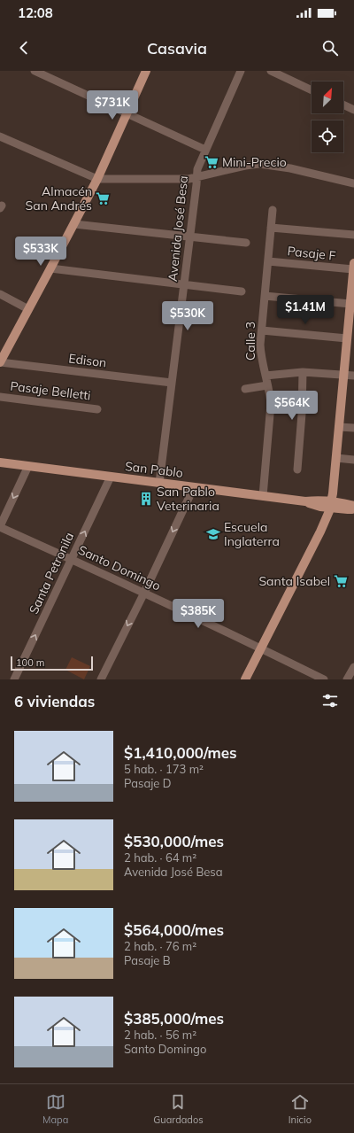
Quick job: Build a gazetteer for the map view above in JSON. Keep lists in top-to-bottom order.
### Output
{
  "streets": {
    "main road": ["San Pablo"],
    "street": [
      "Avenida José Besa",
      "Pasaje F",
      "Calle 3",
      "Edison",
      "Pasaje Belletti",
      "Santo Domingo",
      "Santa Petronila"
    ]
  },
  "crossings": [
    ["Avenida José Besa", "Edison"],
    ["Avenida José Besa", "San Pablo"],
    ["Pasaje F", "Calle 3"],
    ["Calle 3", "San Pablo"],
    ["San Pablo", "Santa Petronila"],
    ["Santo Domingo", "Santa Petronila"]
  ],
  "one_way": ["Santa Petronila"],
  "places": {
    "supermarket": ["Mini-Precio", "Almacén San Andrés", "Santa Isabel"],
    "building": ["San Pablo Veterinaria"],
    "school or university": ["Escuela Inglaterra"]
  },
  "scale_bar": "100 m",
  "north": "top right",
  "page": {
    "status": "12:08",
    "header": "Casavia",
    "price": [
      "$731K",
      "$533K",
      "$1.41M",
      "$530K",
      "$564K",
      "$385K"
    ],
    "scale": "100 m",
    "heading": "6 viviendas",
    "list": [
      {
        "name": "$1,410,000/mes",
        "note": "5 hab. · 173 m² · Pasaje D"
      },
      {
        "name": "$530,000/mes",
        "note": "2 hab. · 64 m² · Avenida José Besa"
      },
      {
        "name": "$564,000/mes",
        "note": "2 hab. · 76 m² · Pasaje B"
      },
      {
        "name": "$385,000/mes",
        "note": "2 hab. · 56 m² · Santo Domingo"
      }
    ],
    "tabs": ["Mapa", "Guardados", "Inicio"]
  }
}
